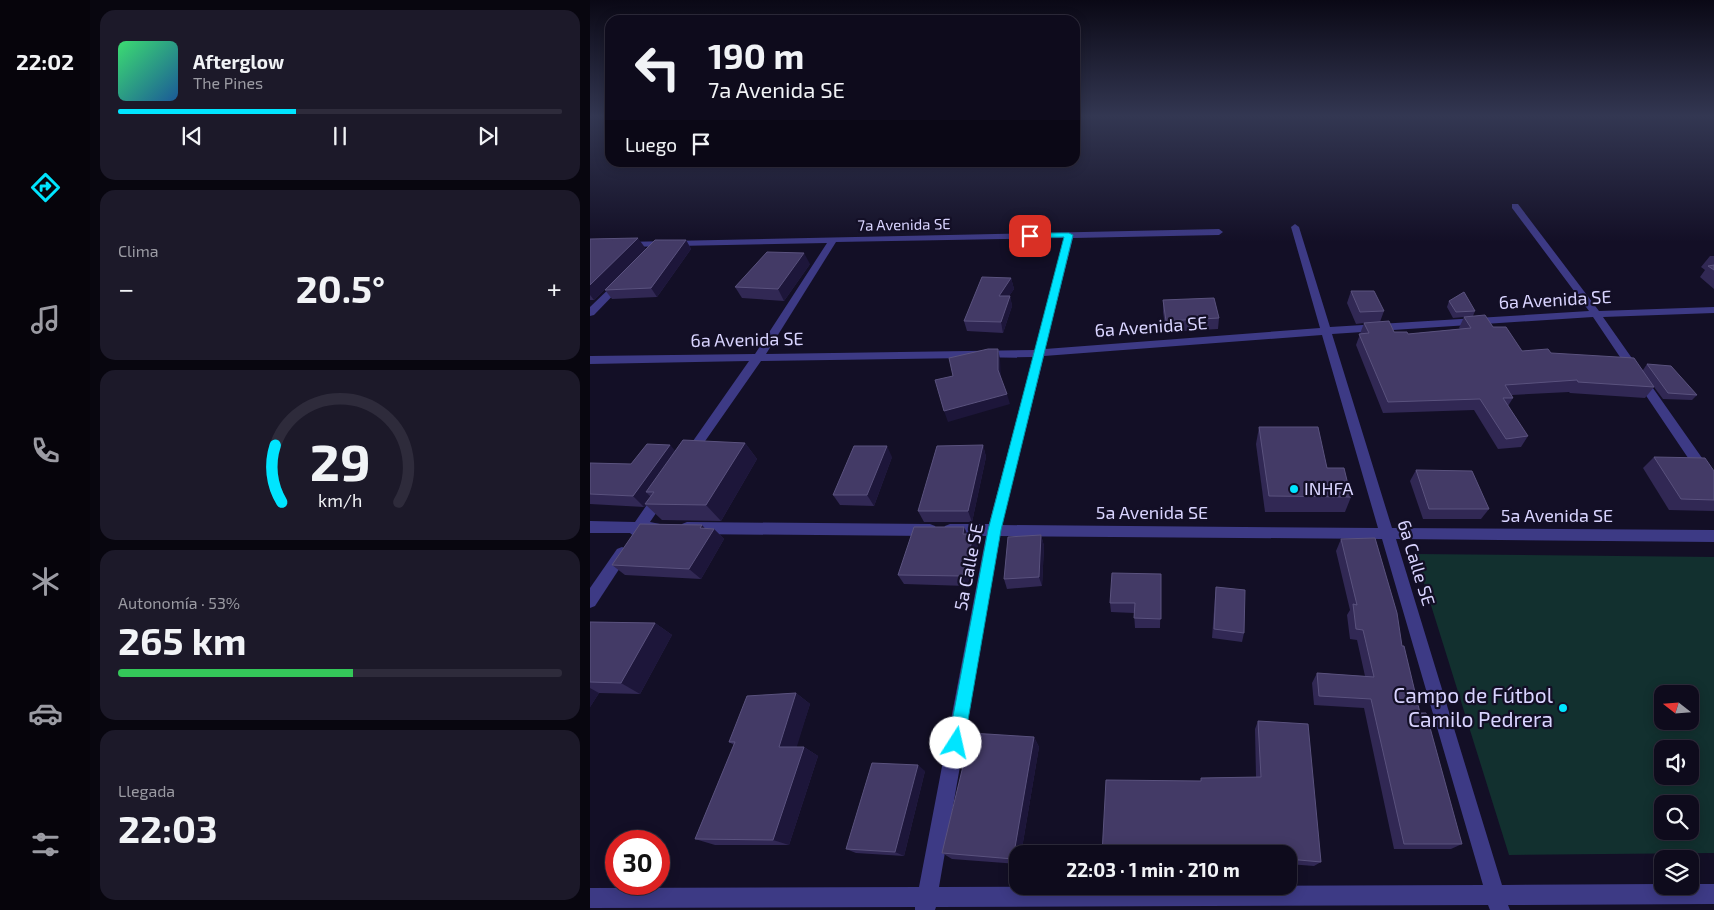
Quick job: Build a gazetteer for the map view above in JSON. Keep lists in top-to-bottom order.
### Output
{
  "streets": {
    "street": [
      "7a Avenida SE",
      "6a Avenida SE",
      "5a Avenida SE",
      "6a Calle SE",
      "5a Calle SE"
    ]
  },
  "crossings": [
    ["7a Avenida SE", "5a Calle SE"],
    ["6a Avenida SE", "6a Calle SE"],
    ["6a Avenida SE", "5a Calle SE"],
    ["5a Avenida SE", "6a Calle SE"],
    ["5a Avenida SE", "5a Calle SE"]
  ],
  "places": ["INHFA", "Campo de Fútbol Camilo Pedrera"],
  "north": "left",
  "page": {
    "tabs": "22:02",
    "turn": ["190 m", "7a Avenida SE"],
    "song": ["Afterglow", "The Pines"],
    "then": "Luego",
    "tile": [
      "Clima",
      ["Autonomía · 53%", "265 km"],
      ["Llegada", "22:03"]
    ],
    "heat": ["−", "20.5°", "+"],
    "limit": "30",
    "trip": "22:03 · 1 min · 210 m",
    "gauge": ["29", "km/h"]
  }
}
